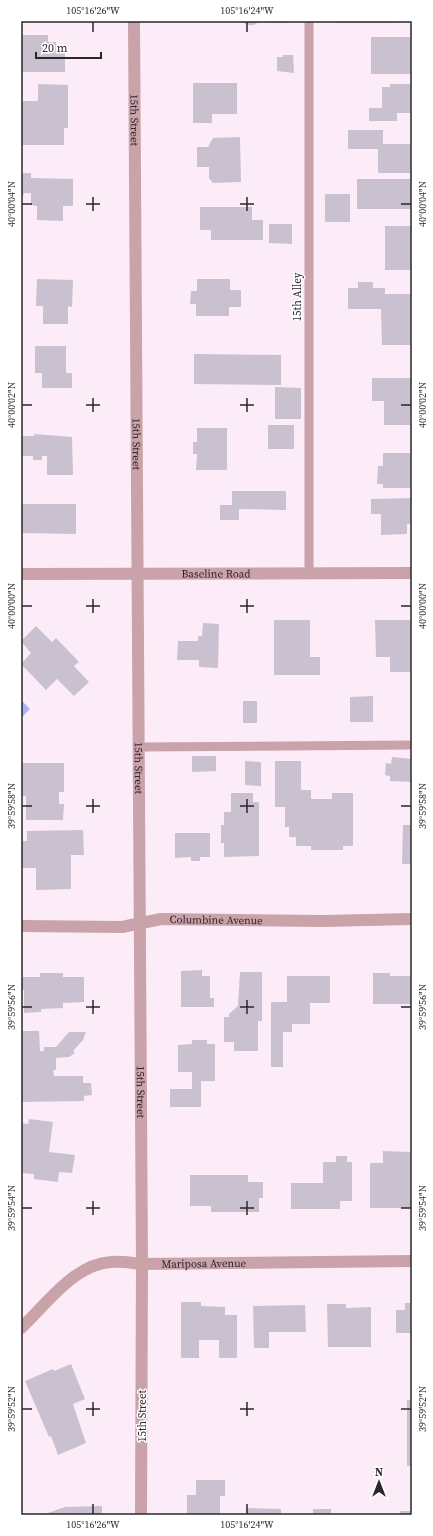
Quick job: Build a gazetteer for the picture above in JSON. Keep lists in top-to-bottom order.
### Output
{
  "streets": {
    "street": [
      "15th Street",
      "Baseline Road",
      "Columbine Avenue",
      "Mariposa Avenue"
    ],
    "lane": ["15th Alley"]
  },
  "crossings": [
    ["15th Street", "Baseline Road"],
    ["15th Street", "Columbine Avenue"],
    ["15th Street", "Mariposa Avenue"],
    ["15th Alley", "Baseline Road"]
  ],
  "scale_bar": "20 m",
  "north": "top",
  "coordinates": [
    "105°16'26\"W",
    "105°16'24\"W",
    "40°00'04\"N",
    "40°00'02\"N",
    "40°00'00\"N",
    "39°59'58\"N",
    "39°59'56\"N",
    "39°59'54\"N",
    "39°59'52\"N"
  ]
}
